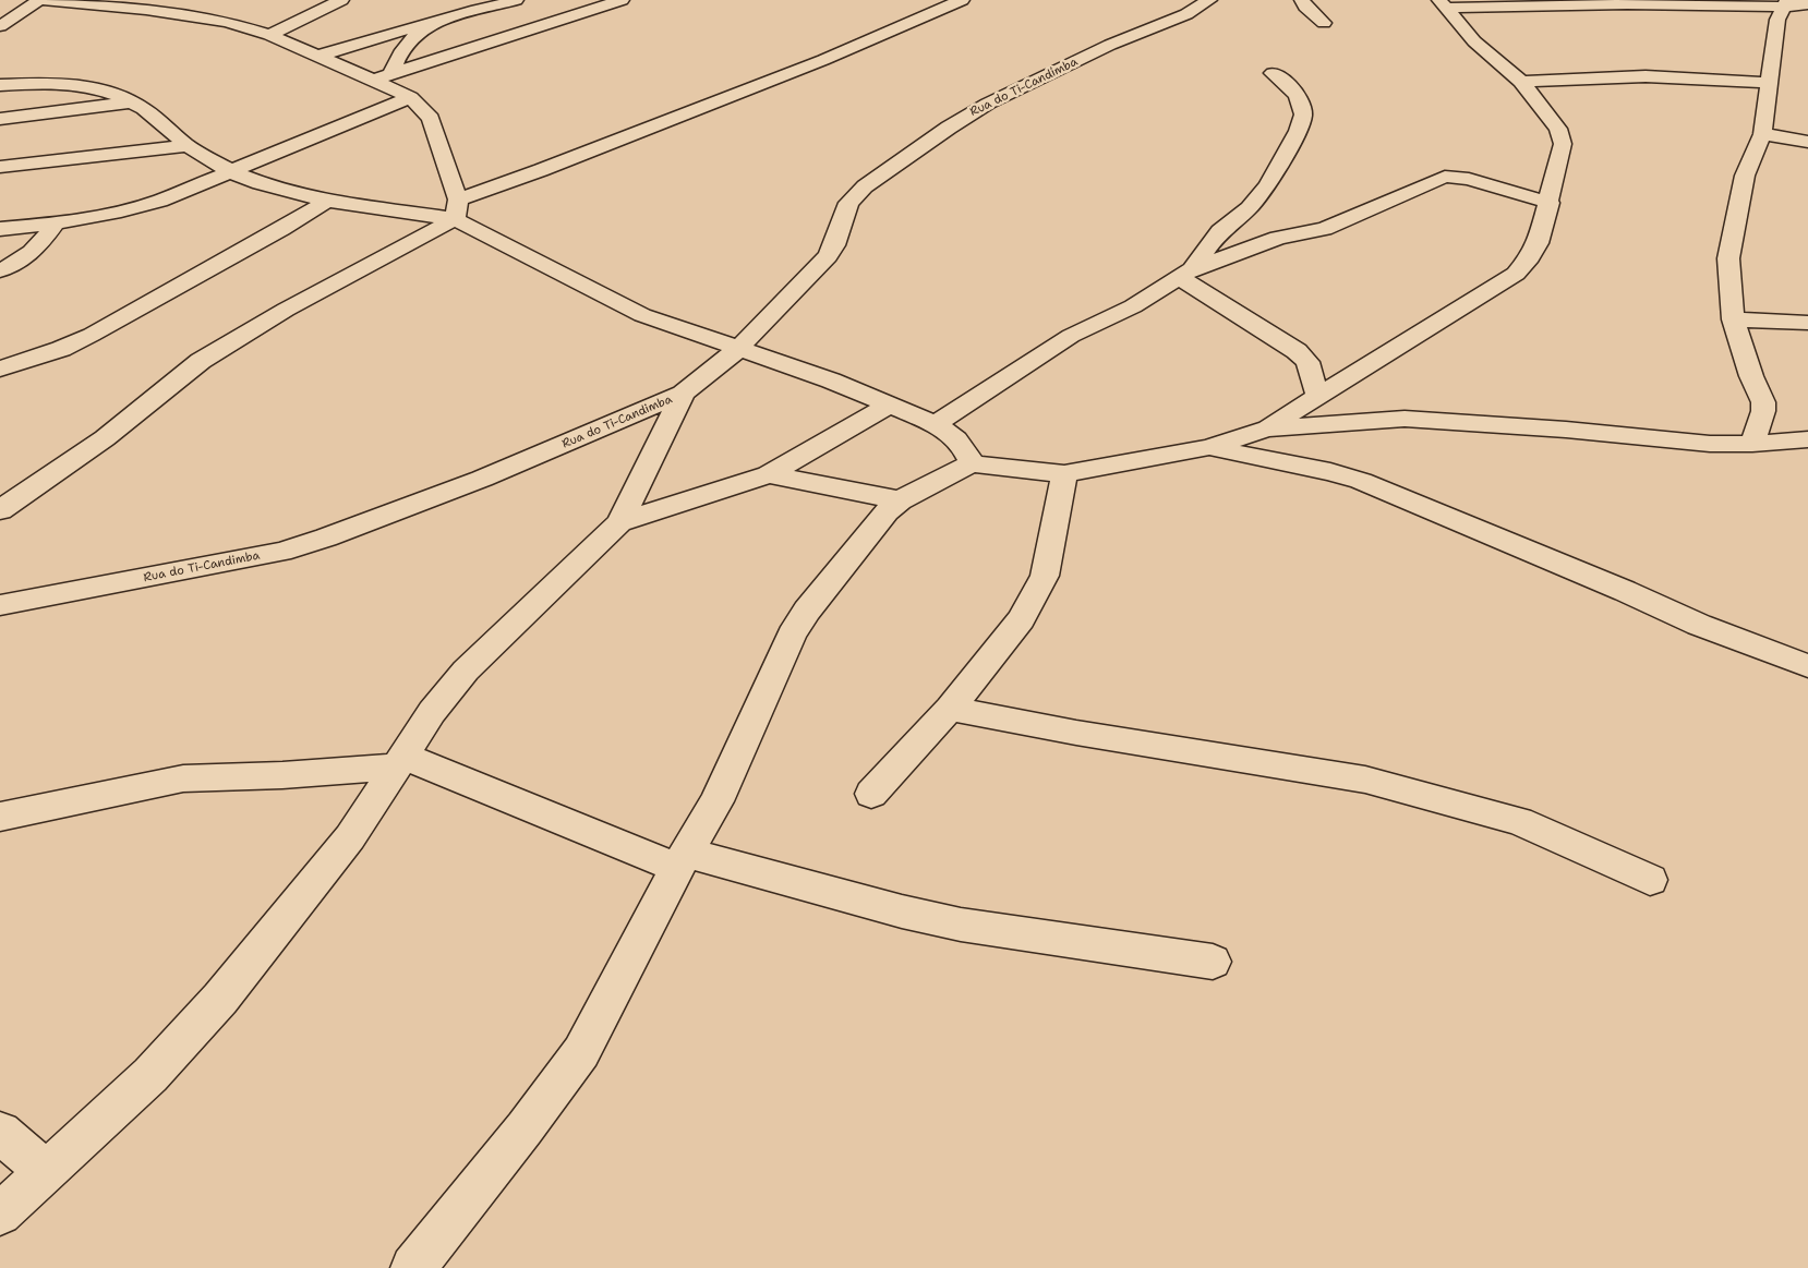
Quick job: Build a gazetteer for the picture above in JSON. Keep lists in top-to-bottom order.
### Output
{
  "streets": {
    "street": ["Rua do Ti-Candimba"]
  }
}
